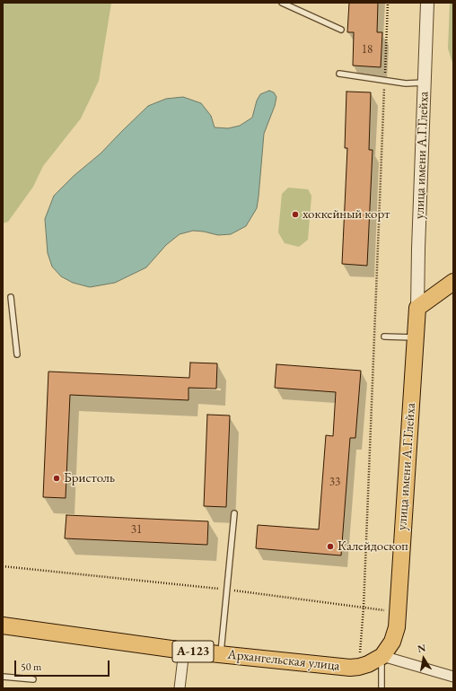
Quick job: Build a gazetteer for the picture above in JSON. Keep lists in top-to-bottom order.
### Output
{
  "streets": {
    "main road": ["улица имени А.Г.Глейха", "А-123", "Архангельская улица"]
  },
  "crossings": [
    ["улица имени А.Г.Глейха", "Архангельская улица"]
  ],
  "places": ["хоккейный корт", "Бристоль", "Калейдоскоп"],
  "house_numbers": ["18", "33", "31"],
  "scale_bar": "50 m",
  "north": "top"
}
